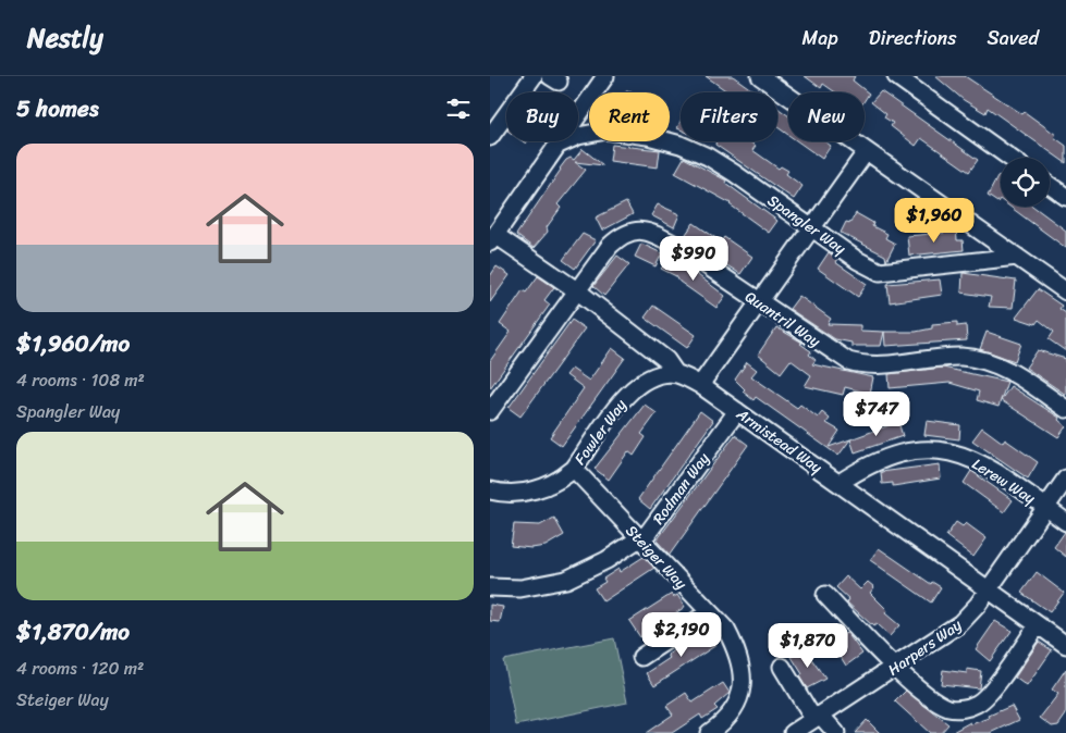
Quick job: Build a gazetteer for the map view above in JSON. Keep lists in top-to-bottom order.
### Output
{
  "streets": {
    "street": [
      "Spangler Way",
      "Quantril Way",
      "Fowler Way",
      "Armistead Way",
      "Lerew Way",
      "Rodman Way",
      "Steiger Way",
      "Harpers Way"
    ]
  },
  "crossings": [
    ["Quantril Way", "Armistead Way"],
    ["Fowler Way", "Armistead Way"],
    ["Fowler Way", "Steiger Way"],
    ["Armistead Way", "Lerew Way"],
    ["Armistead Way", "Rodman Way"],
    ["Armistead Way", "Harpers Way"],
    ["Lerew Way", "Harpers Way"],
    ["Rodman Way", "Steiger Way"]
  ],
  "page": {
    "header": "Nestly",
    "nav": ["Map", "Directions", "Saved"],
    "heading": "5 homes",
    "chip": [
      "Buy",
      "Rent",
      "Filters",
      "New"
    ],
    "list": [
      {
        "name": "$1,960/mo",
        "note": "4 rooms · 108 m² · Spangler Way"
      },
      {
        "name": "$1,870/mo",
        "note": "4 rooms · 120 m² · Steiger Way"
      }
    ],
    "price": [
      "$1,960",
      "$990",
      "$747",
      "$2,190",
      "$1,870"
    ]
  }
}
